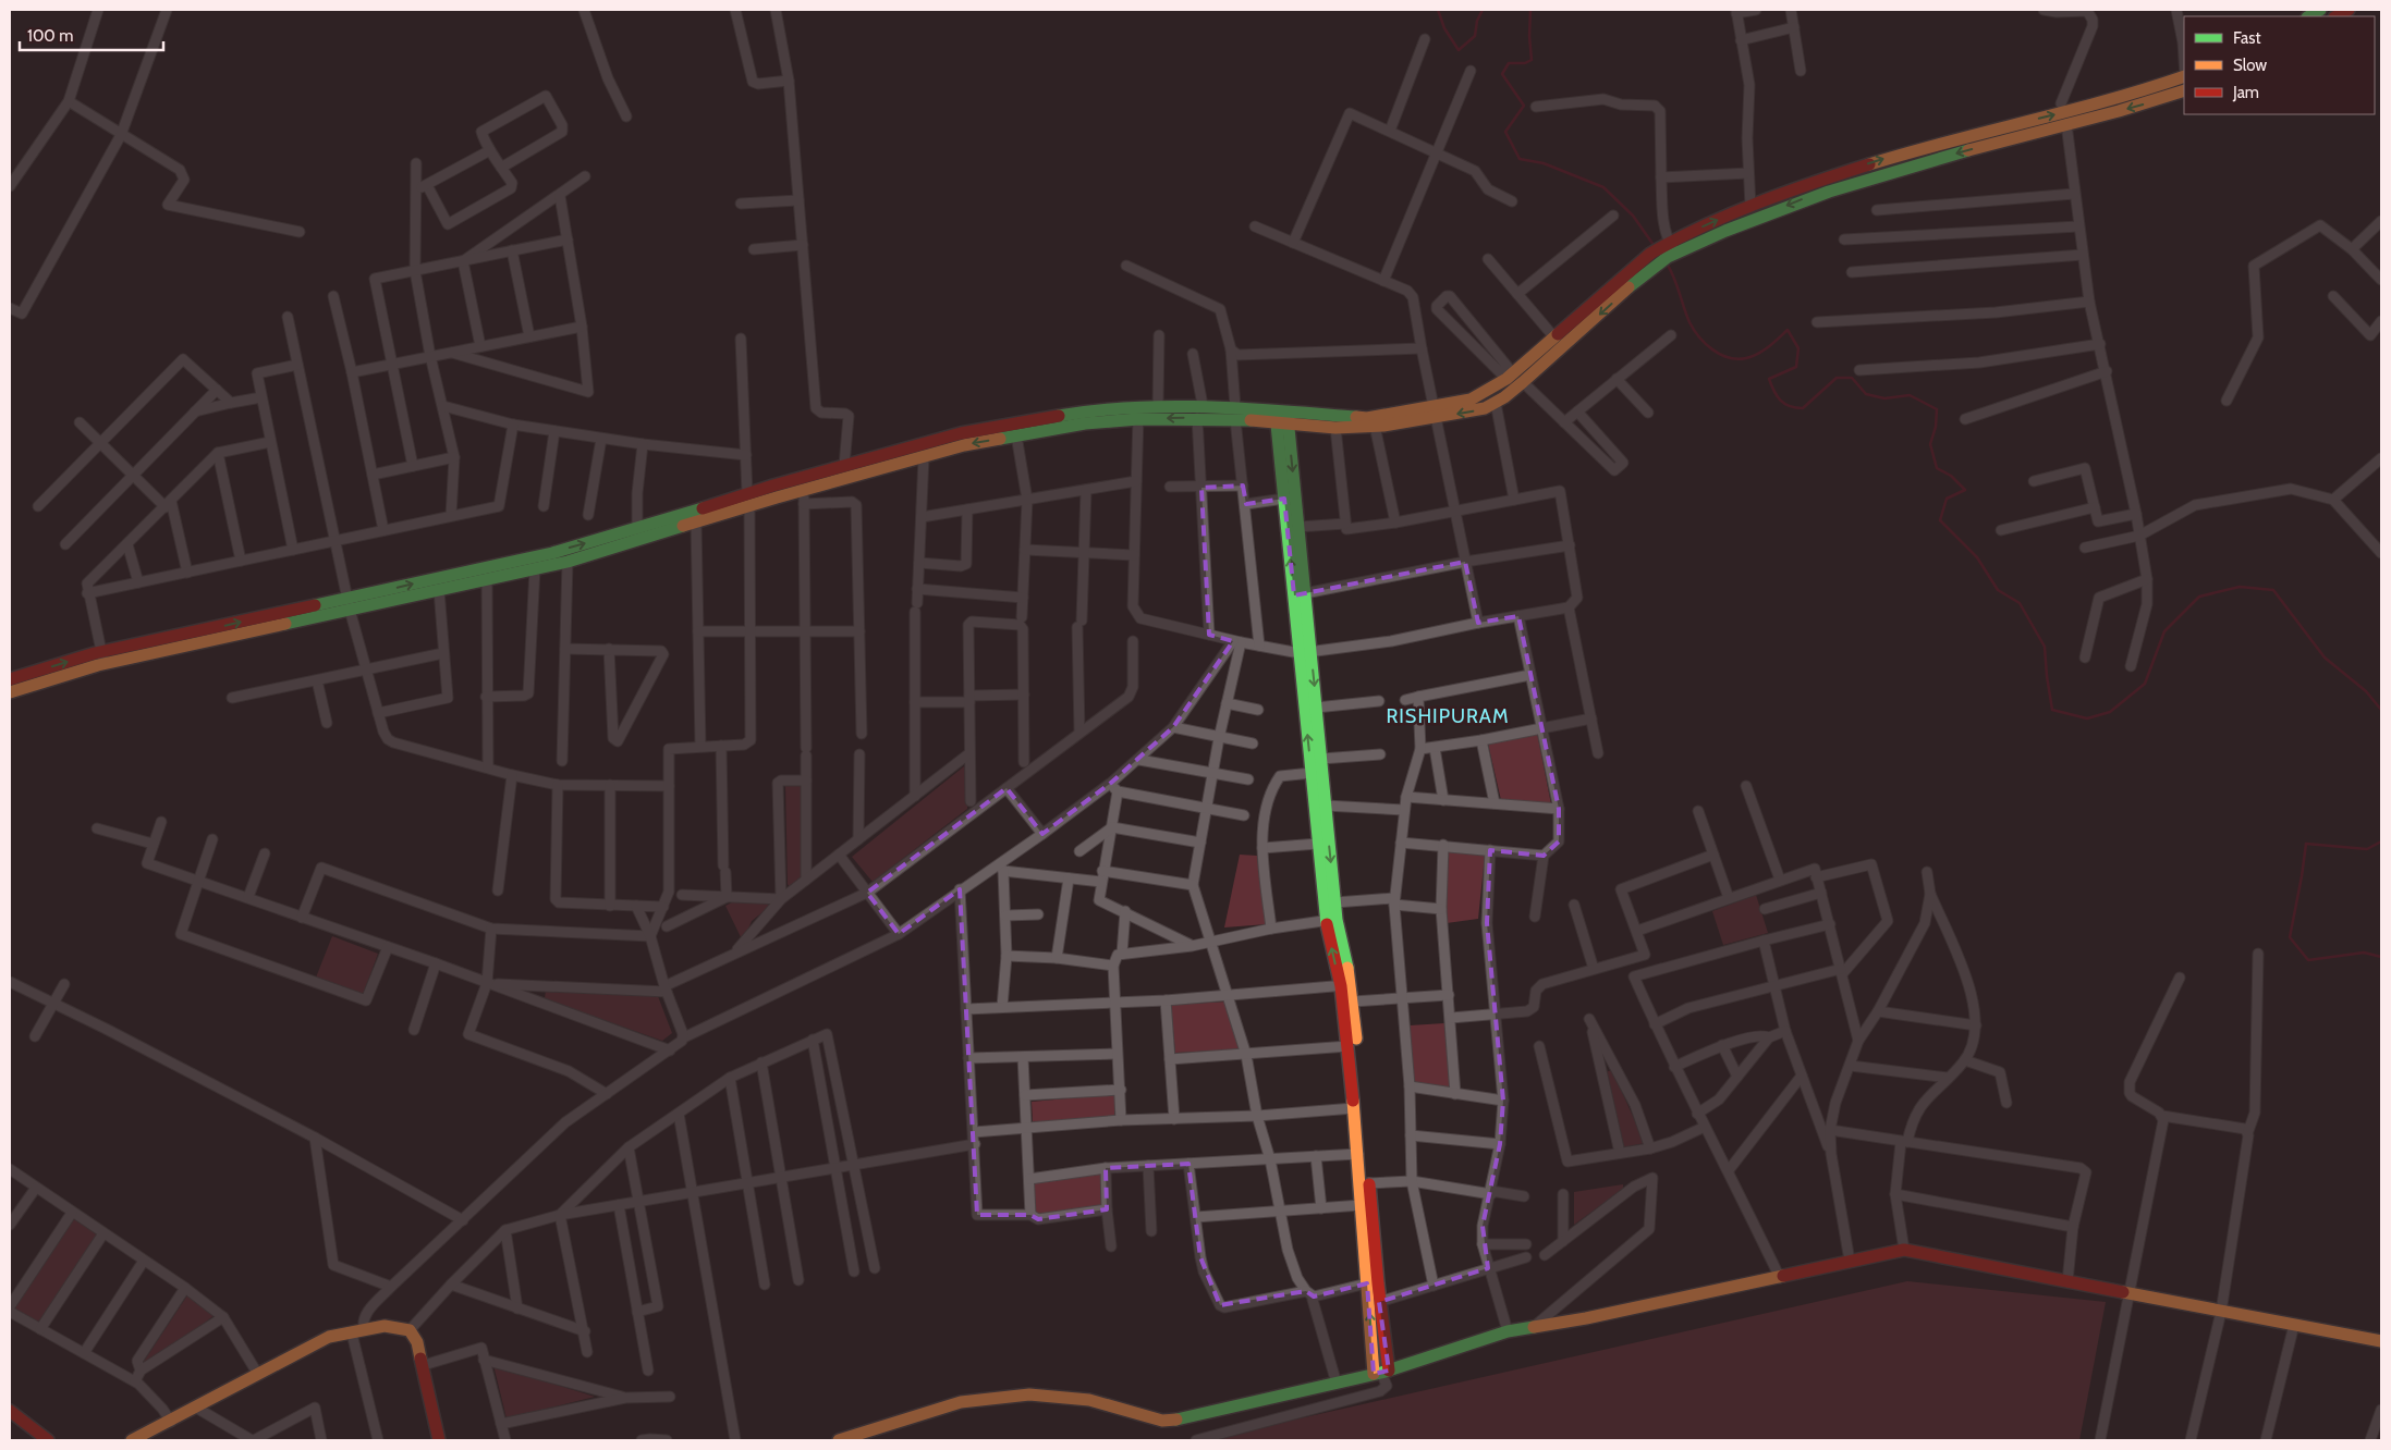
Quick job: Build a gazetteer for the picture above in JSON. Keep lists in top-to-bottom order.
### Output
{
  "districts": ["RISHIPURAM"],
  "legend": ["Fast", "Slow", "Jam"],
  "scale_bar": "100 m"
}
